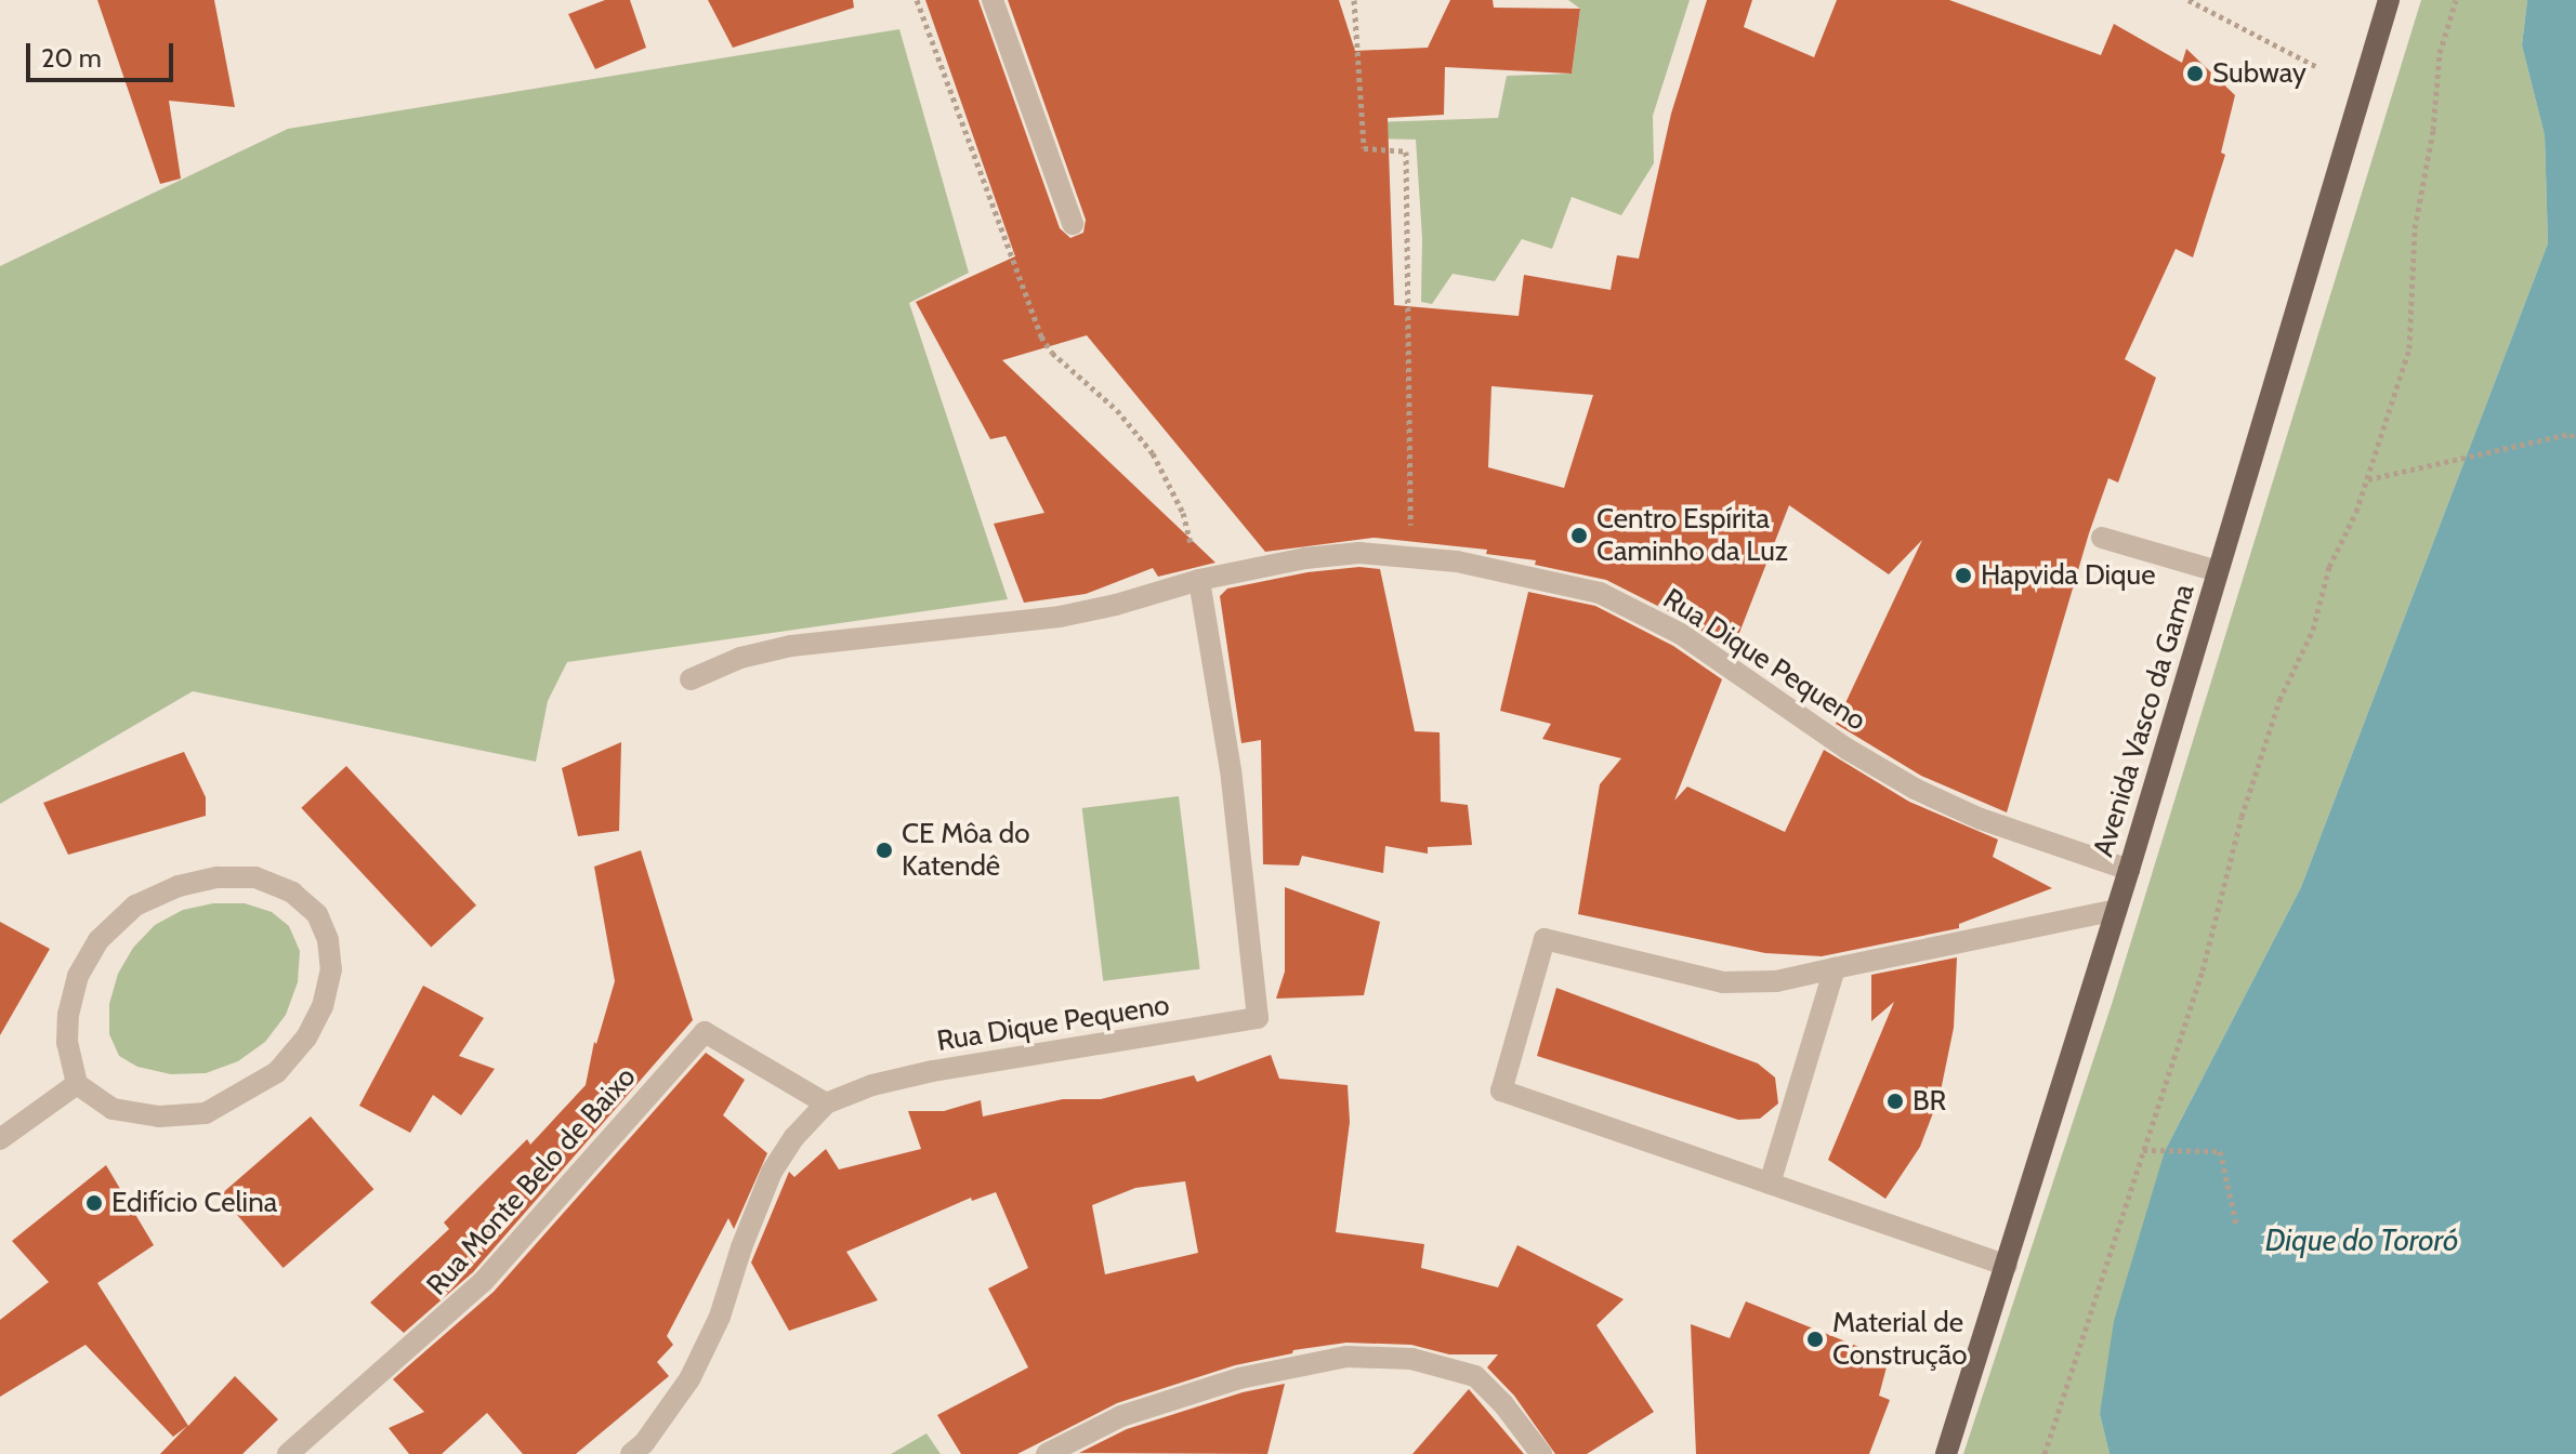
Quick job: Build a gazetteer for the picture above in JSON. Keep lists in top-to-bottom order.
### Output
{
  "streets": {
    "main road": ["Avenida Vasco da Gama"],
    "street": ["Rua Dique Pequeno", "Rua Monte Belo de Baixo"]
  },
  "crossings": [
    ["Rua Dique Pequeno", "Avenida Vasco da Gama"],
    ["Rua Dique Pequeno", "Rua Monte Belo de Baixo"]
  ],
  "water": ["Dique do Tororó"],
  "places": [
    "Subway",
    "Centro Espírita Caminho da Luz",
    "Hapvida Dique",
    "CE Môa do Katendê",
    "BR",
    "Edifício Celina",
    "Material de Construção"
  ],
  "scale_bar": "20 m"
}
